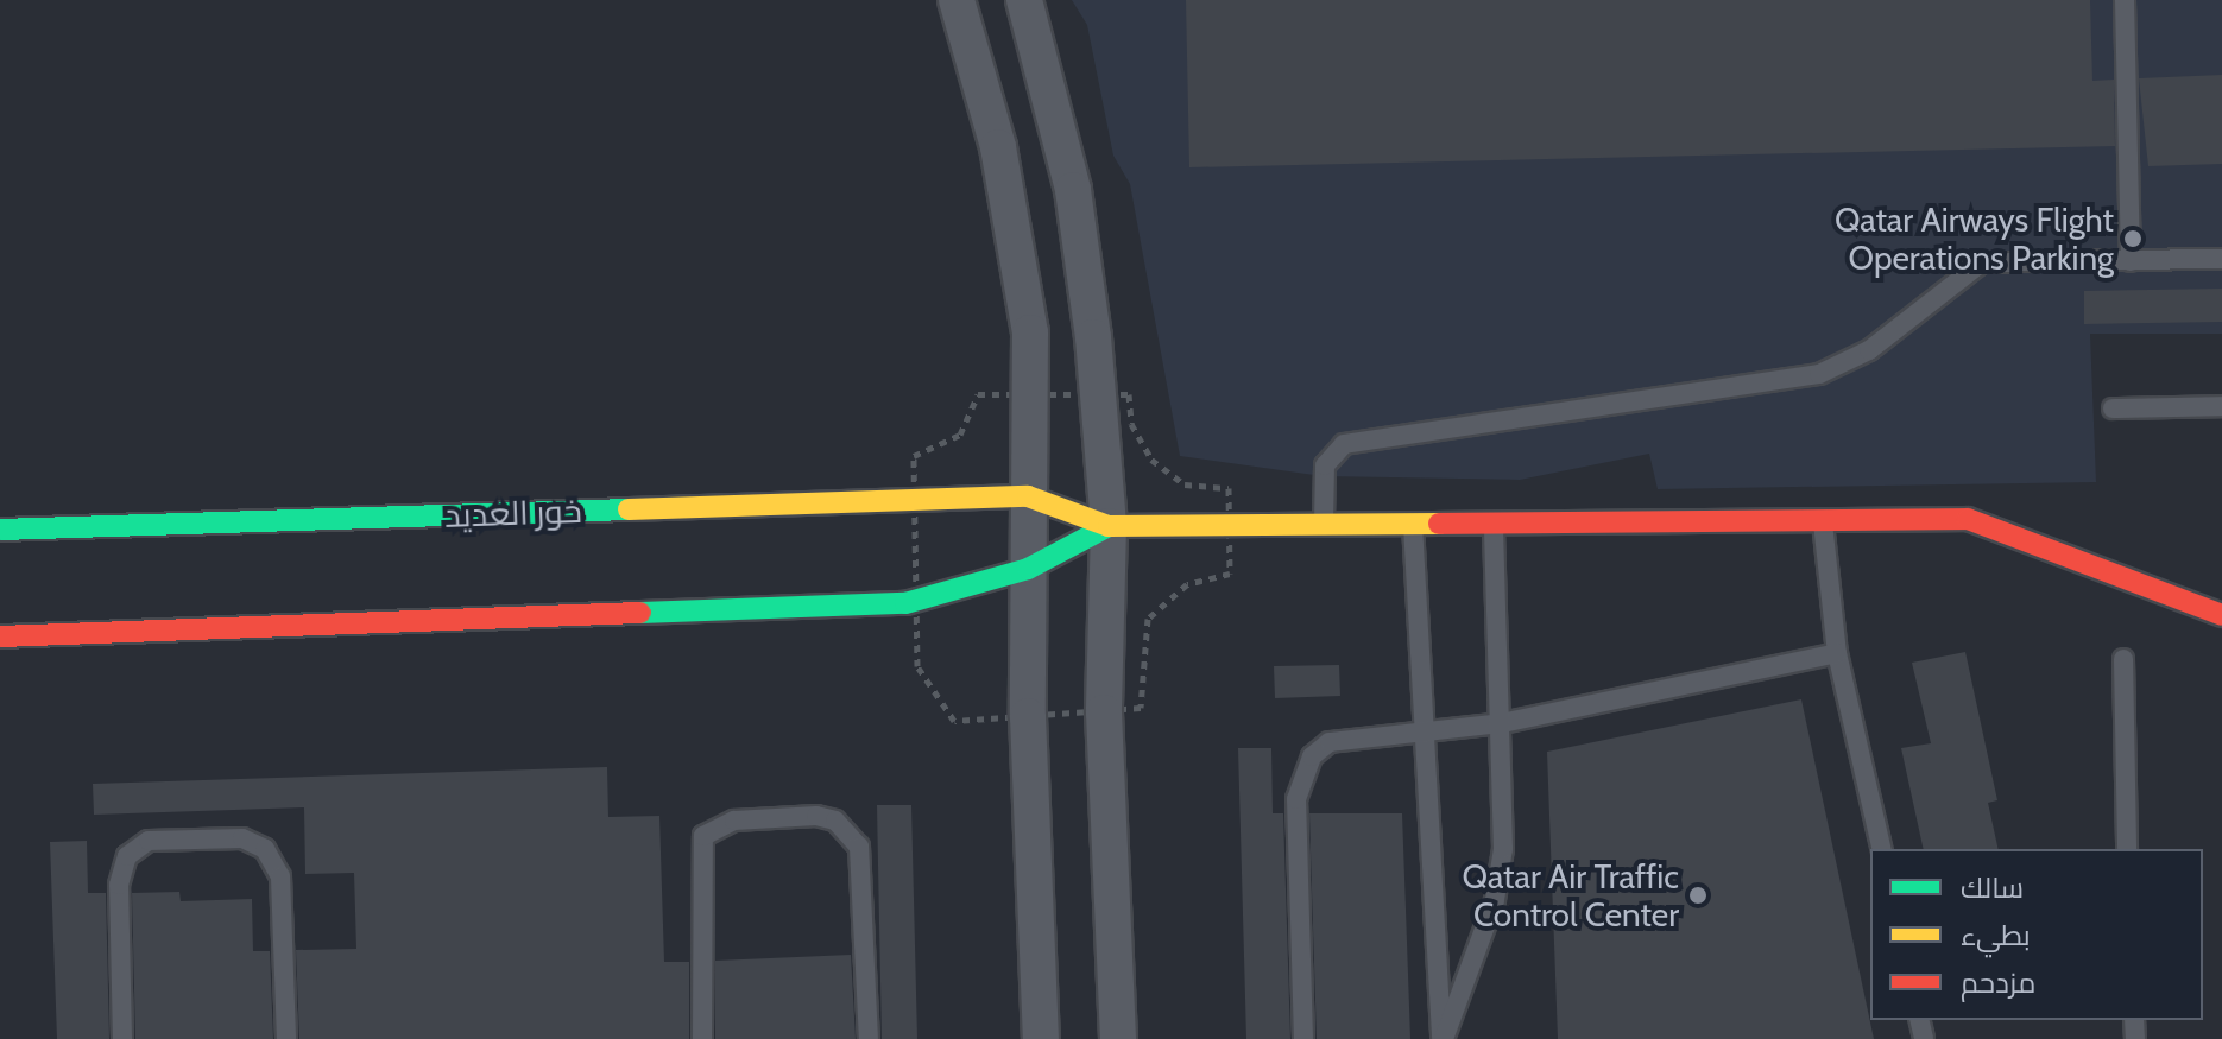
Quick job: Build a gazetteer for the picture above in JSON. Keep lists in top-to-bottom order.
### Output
{
  "streets": {
    "main road": ["خور العديد"]
  },
  "places": ["Qatar Airways Flight Operations Parking", "Qatar Air Traffic Control Center"],
  "legend": ["سالك", "بطيء", "مزدحم"]
}
